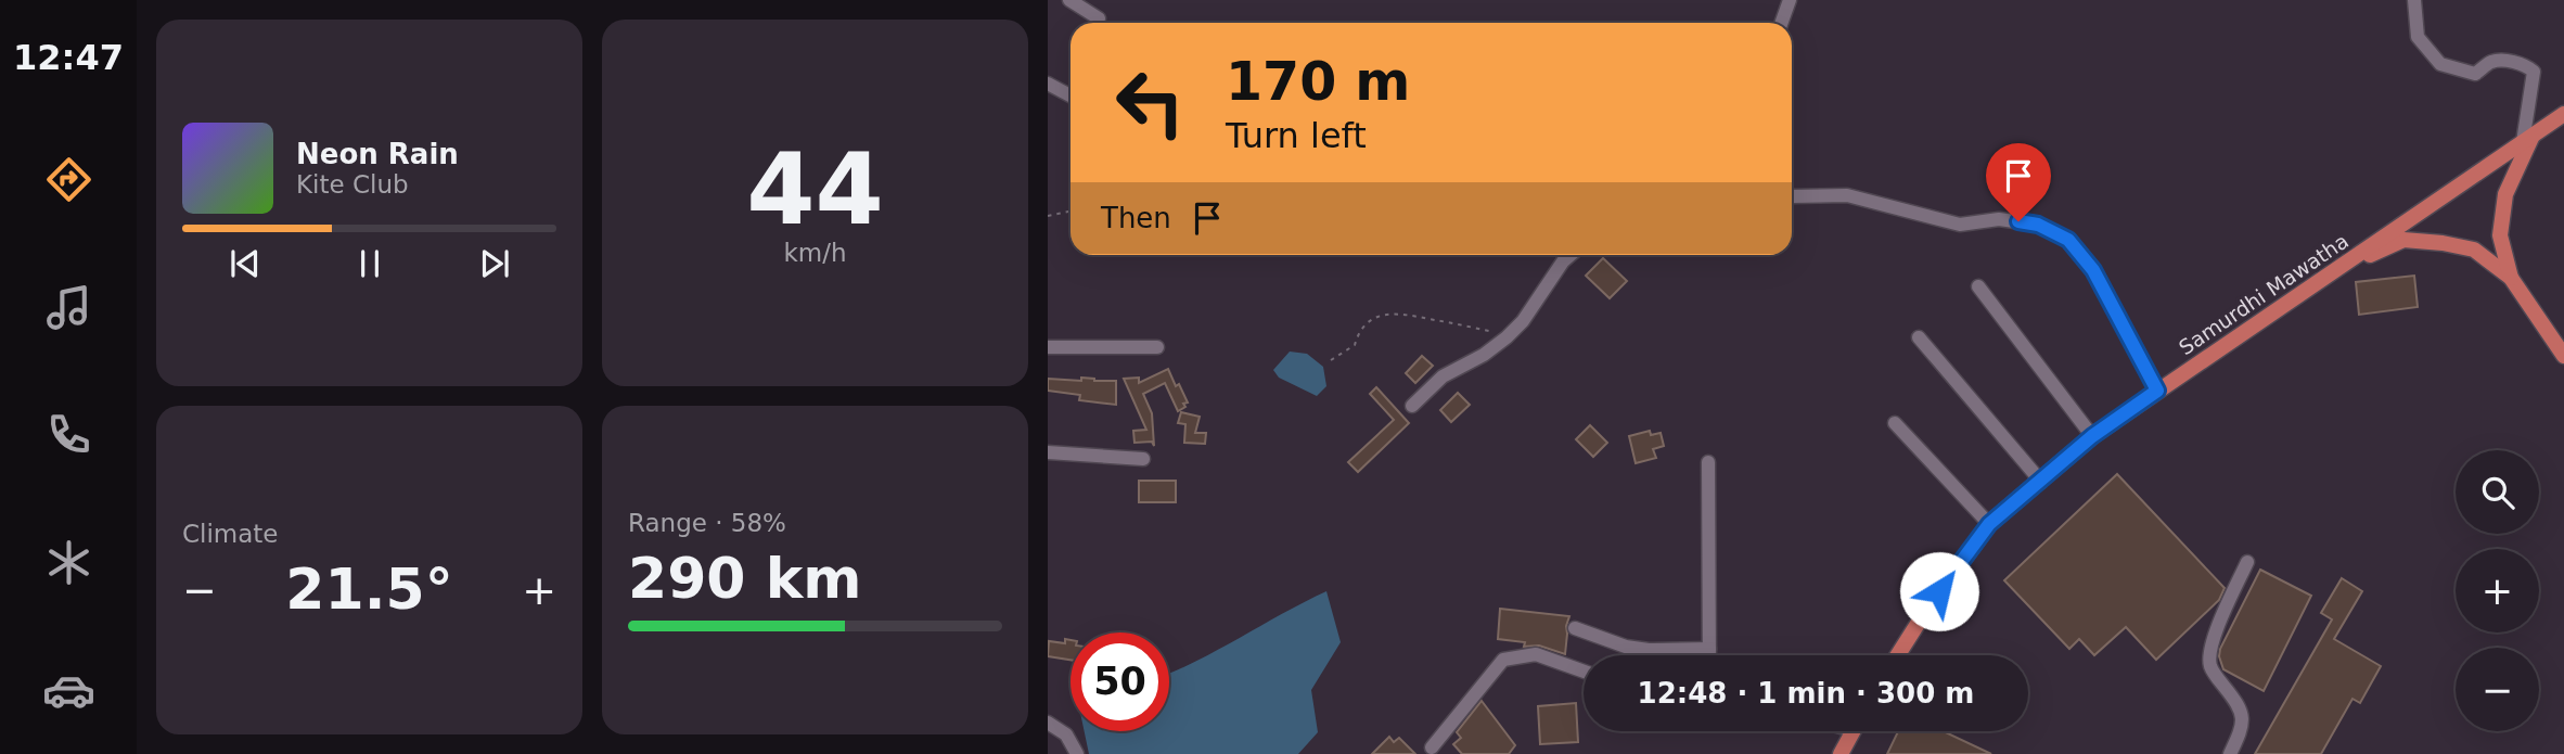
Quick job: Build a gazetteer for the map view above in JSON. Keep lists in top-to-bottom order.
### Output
{
  "streets": {
    "main road": ["Samurdhi Mawatha"]
  },
  "page": {
    "tabs": "12:47",
    "tile": [
      ["44", "km/h"],
      "Climate",
      ["Range · 58%", "290 km"]
    ],
    "turn": ["170 m", "Turn left"],
    "song": ["Neon Rain", "Kite Club"],
    "then": "Then",
    "map_buttons": ["+", "−"],
    "heat": ["−", "21.5°", "+"],
    "limit": "50",
    "trip": "12:48 · 1 min · 300 m"
  }
}
